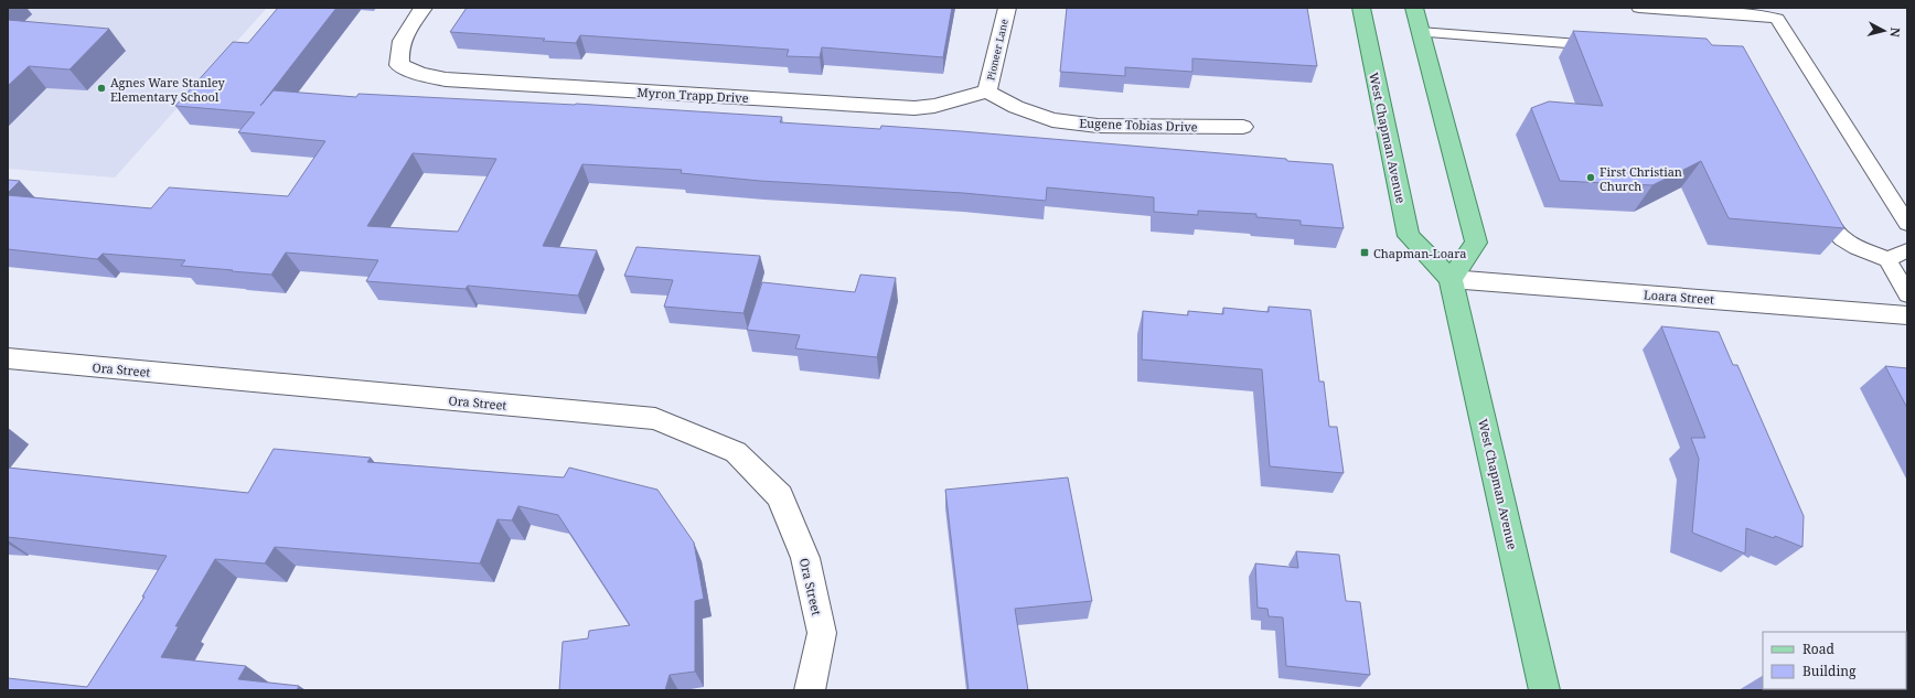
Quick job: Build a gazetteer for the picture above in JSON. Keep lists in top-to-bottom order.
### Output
{
  "streets": {
    "main road": ["West Chapman Avenue"],
    "street": [
      "Pioneer Lane",
      "Myron Trapp Drive",
      "Eugene Tobias Drive",
      "Loara Street",
      "Ora Street"
    ]
  },
  "crossings": [
    ["Pioneer Lane", "Myron Trapp Drive"],
    ["Pioneer Lane", "Eugene Tobias Drive"],
    ["Myron Trapp Drive", "Eugene Tobias Drive"],
    ["West Chapman Avenue", "Loara Street"]
  ],
  "places": {
    "other": ["Agnes Ware Stanley Elementary School", "First Christian Church"],
    "transit": ["Chapman-Loara"]
  },
  "legend": ["Road", "Building"],
  "north": "right"
}
